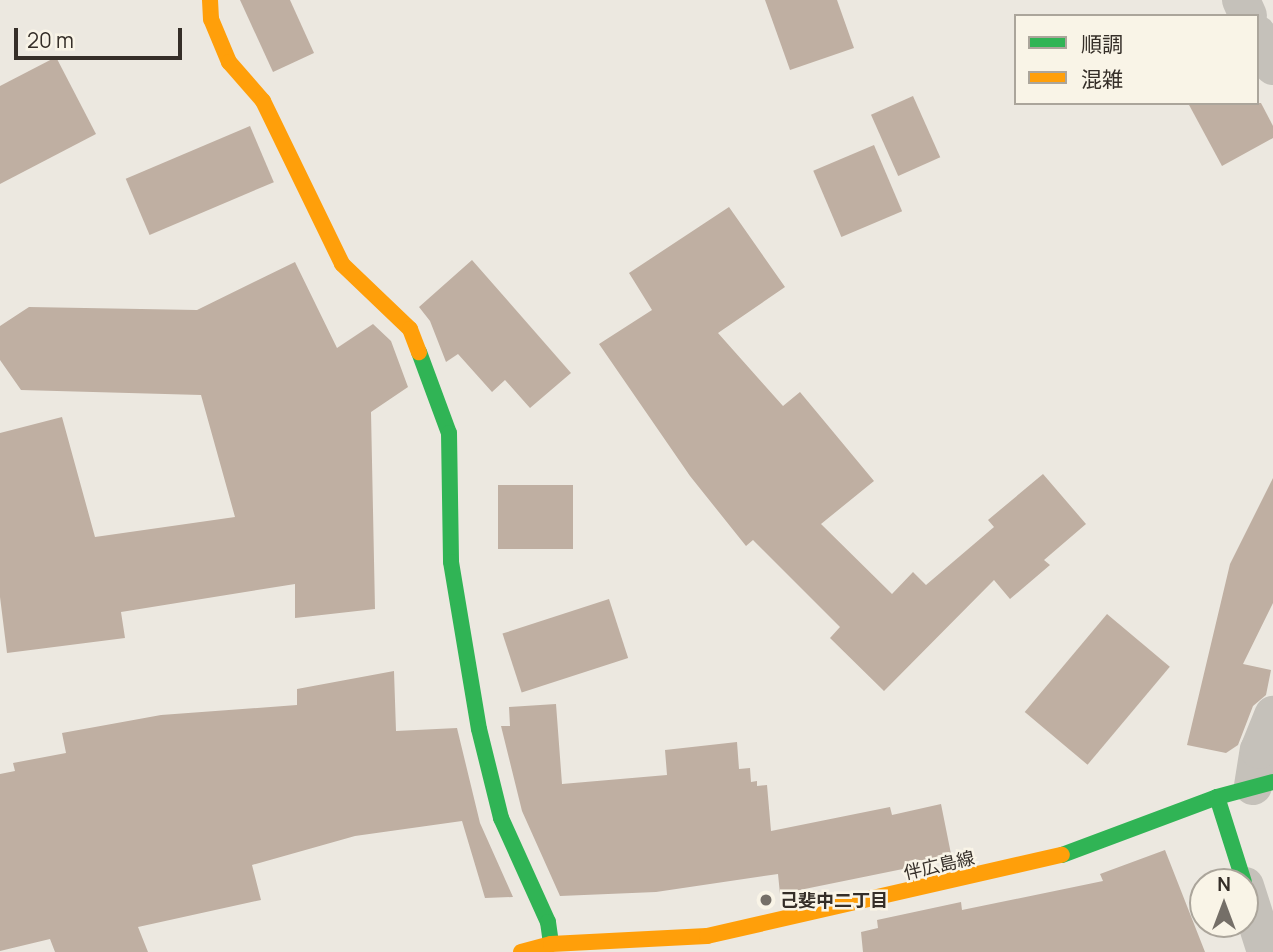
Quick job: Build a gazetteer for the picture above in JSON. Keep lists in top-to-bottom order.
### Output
{
  "streets": {
    "street": ["伴広島線"]
  },
  "places": ["己斐中二丁目"],
  "legend": ["順調", "混雑"],
  "scale_bar": "20 m",
  "north": "top"
}
